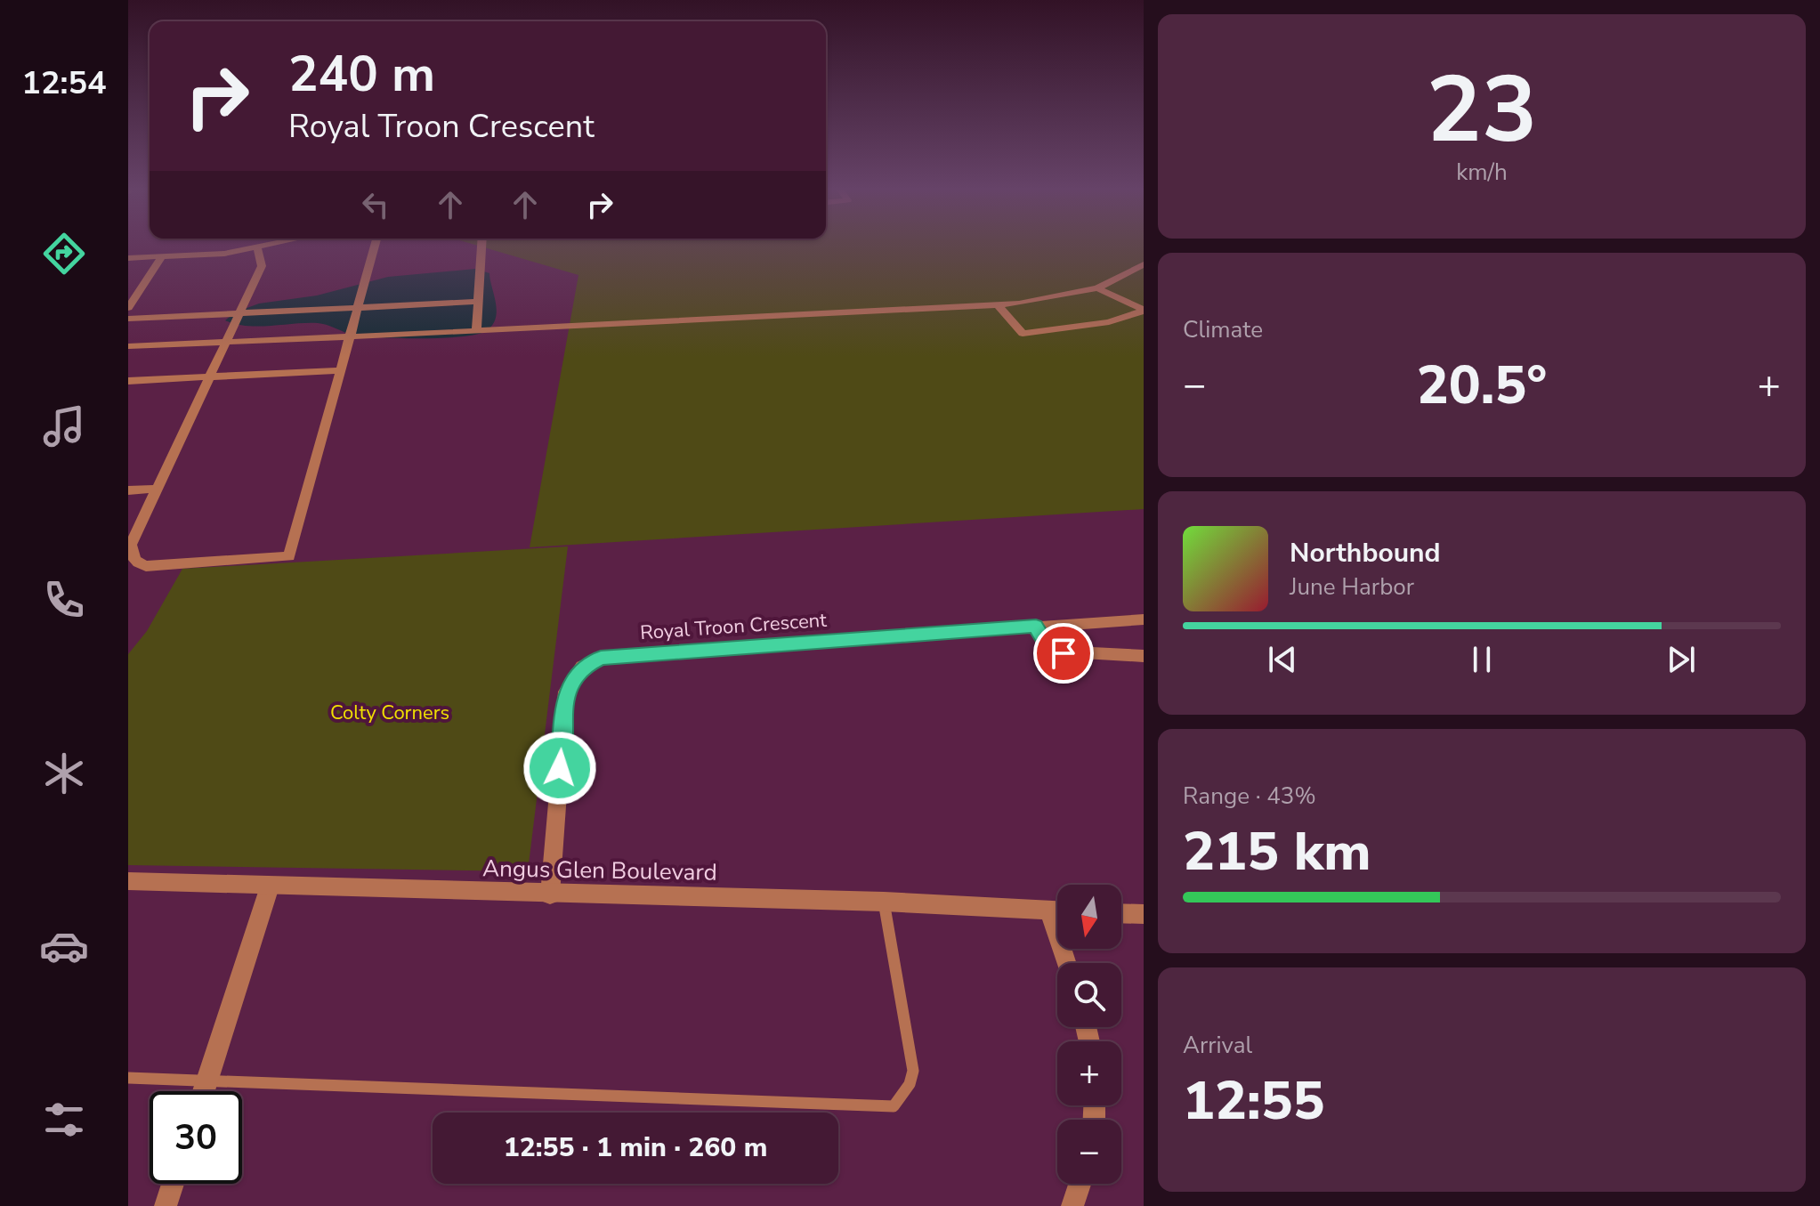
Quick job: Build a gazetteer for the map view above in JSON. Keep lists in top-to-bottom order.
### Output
{
  "streets": {
    "street": ["Royal Troon Crescent", "Angus Glen Boulevard"]
  },
  "crossings": [
    ["Royal Troon Crescent", "Angus Glen Boulevard"]
  ],
  "parks": ["Colty Corners"],
  "north": "bottom",
  "page": {
    "tabs": "12:54",
    "tile": [
      ["23", "km/h"],
      "Climate",
      ["Range · 43%", "215 km"],
      ["Arrival", "12:55"]
    ],
    "turn": ["240 m", "Royal Troon Crescent"],
    "heat": ["−", "20.5°", "+"],
    "song": ["Northbound", "June Harbor"],
    "map_buttons": ["+", "−"],
    "limit": "30",
    "trip": "12:55 · 1 min · 260 m"
  }
}
